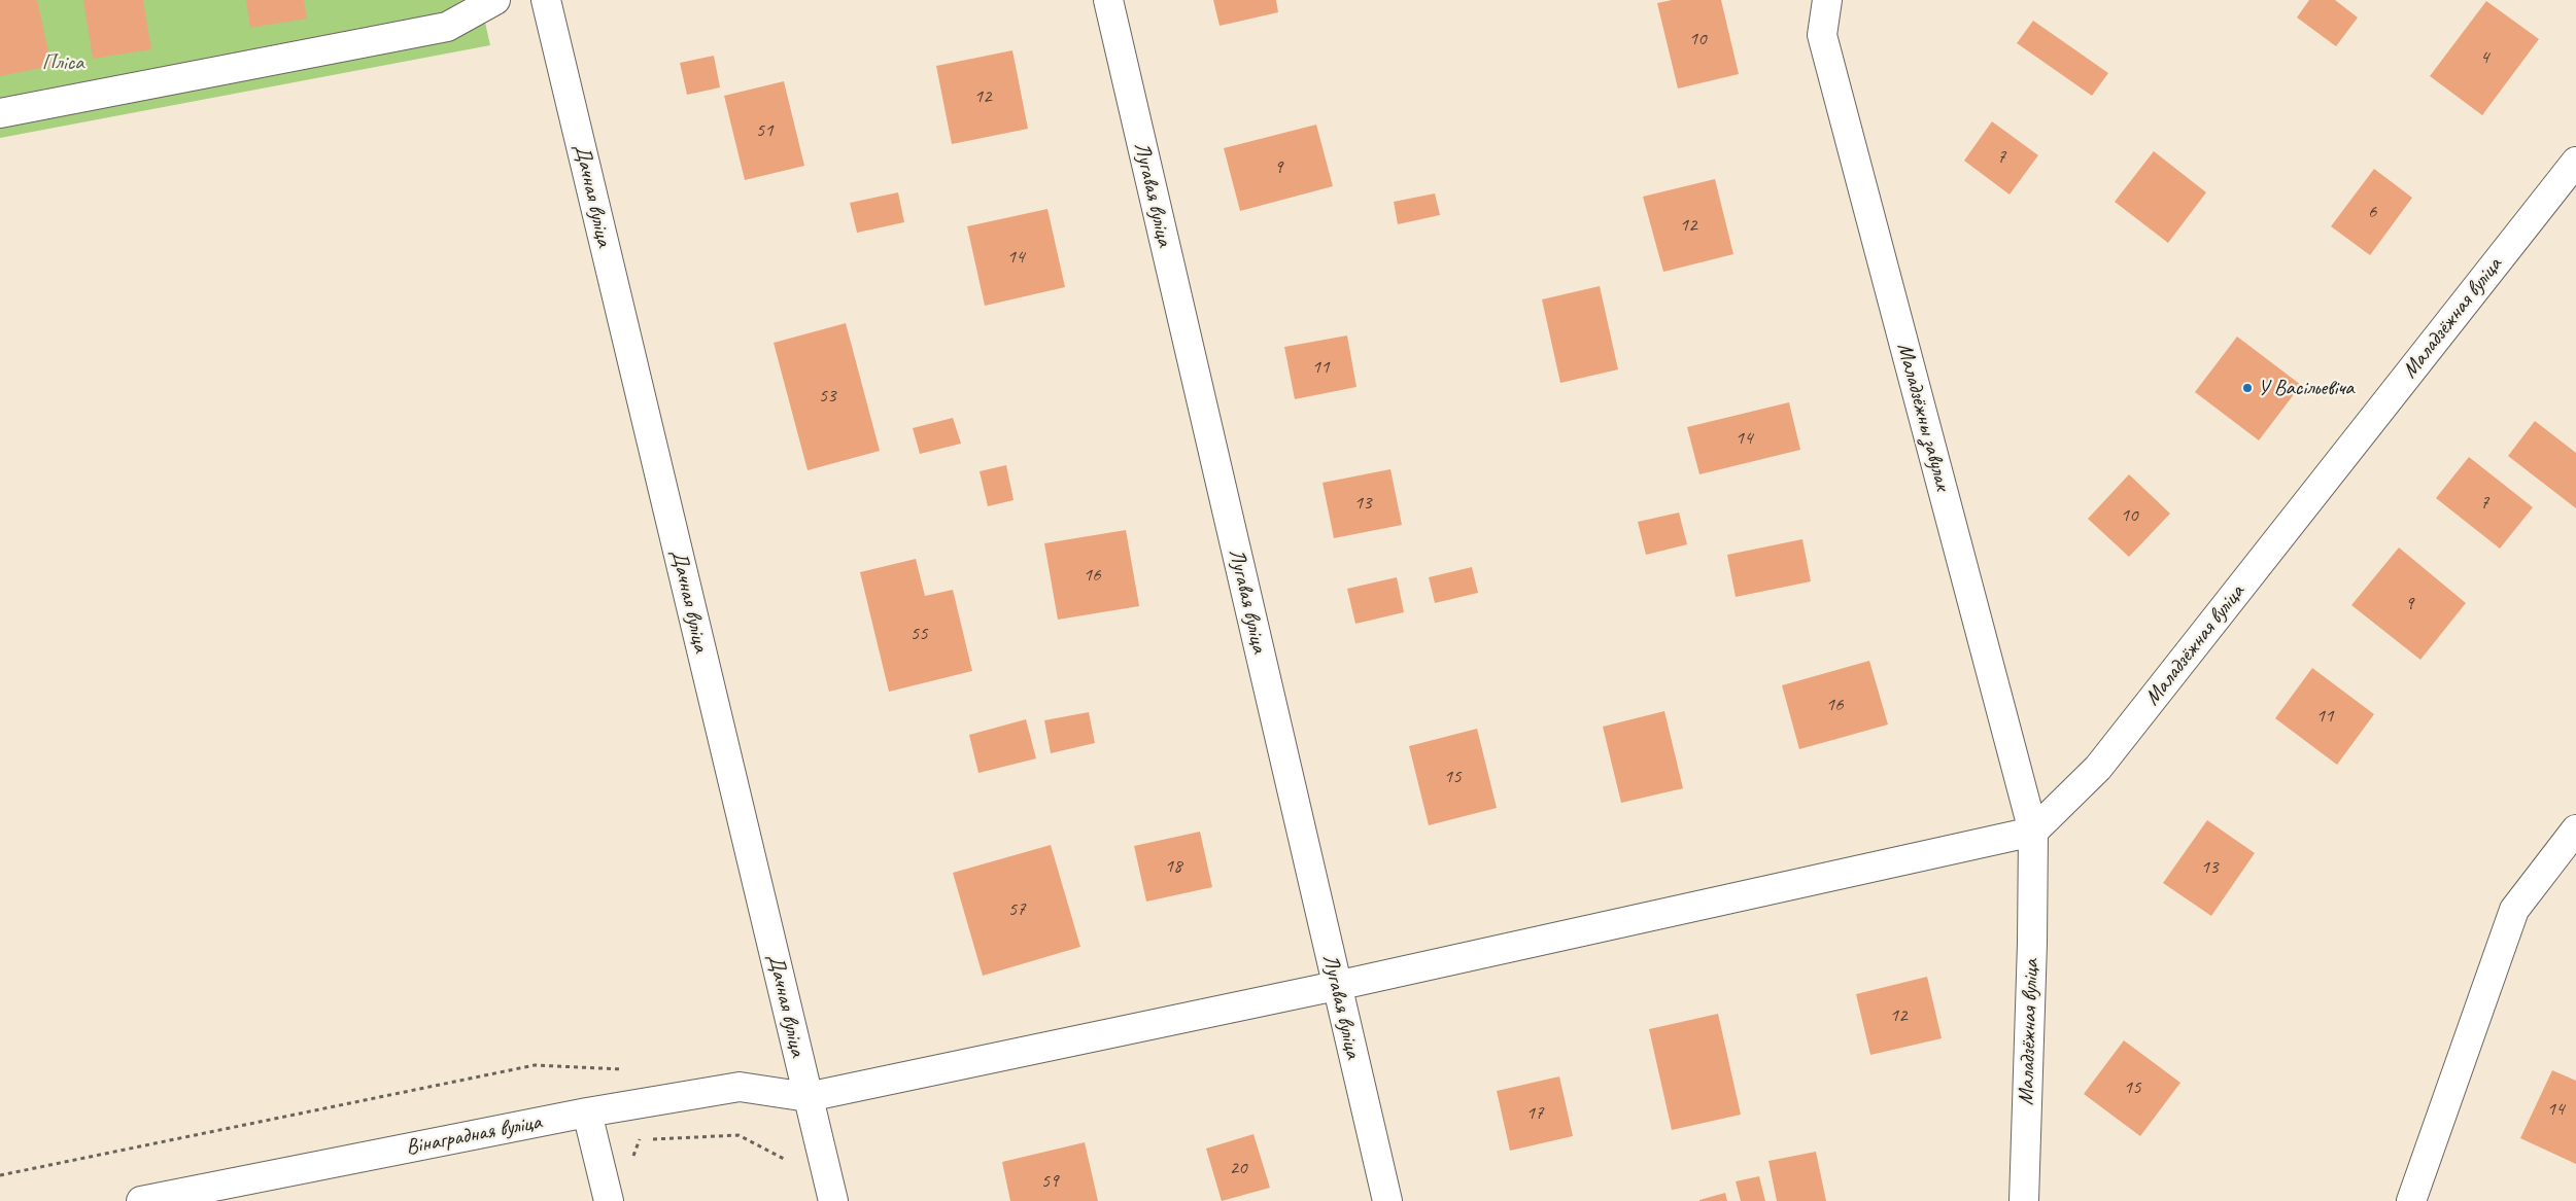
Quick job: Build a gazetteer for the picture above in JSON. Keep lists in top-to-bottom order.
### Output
{
  "streets": {
    "street": [
      "Лугавая вуліца",
      "Дачная вуліца",
      "Маладзёжная вуліца",
      "Маладзёжны завулак",
      "Вінаградная вуліца"
    ]
  },
  "crossings": [
    ["Дачная вуліца", "Вінаградная вуліца"],
    ["Маладзёжная вуліца", "Маладзёжны завулак"]
  ],
  "parks": ["Пліса"],
  "places": ["У Васільевіча"],
  "house_numbers": [
    "10",
    "4",
    "12",
    "51",
    "7",
    "9",
    "6",
    "12",
    "14",
    "11",
    "53",
    "14",
    "13",
    "7",
    "10",
    "16",
    "9",
    "55",
    "16",
    "11",
    "15",
    "18",
    "13",
    "57",
    "12",
    "15",
    "14",
    "17",
    "20",
    "59"
  ]
}
